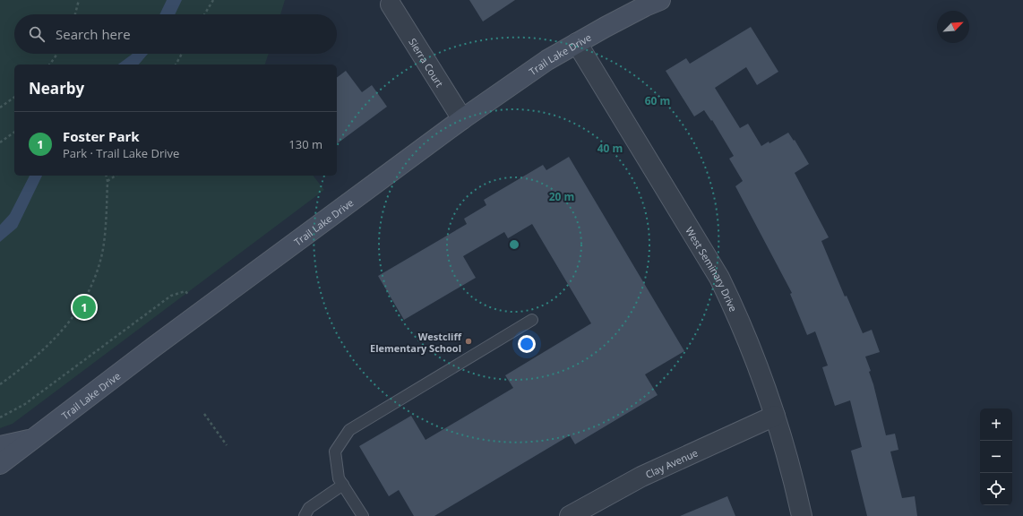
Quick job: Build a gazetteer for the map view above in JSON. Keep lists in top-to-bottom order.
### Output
{
  "streets": {
    "street": [
      "Trail Lake Drive",
      "Sierra Court",
      "West Seminary Drive",
      "Clay Avenue"
    ]
  },
  "crossings": [
    ["Trail Lake Drive", "Sierra Court"],
    ["Trail Lake Drive", "West Seminary Drive"],
    ["West Seminary Drive", "Clay Avenue"]
  ],
  "places": ["Westcliff Elementary School"],
  "north": "top right",
  "page": {
    "search": "Search here",
    "heading": "Nearby",
    "list": [
      {
        "mark": "1",
        "name": "Foster Park",
        "note": "Park · Trail Lake Drive",
        "value": "130 m"
      }
    ],
    "pins": "1",
    "map_buttons": ["+", "−"]
  },
  "rings": ["60 m", "40 m", "20 m"]
}
